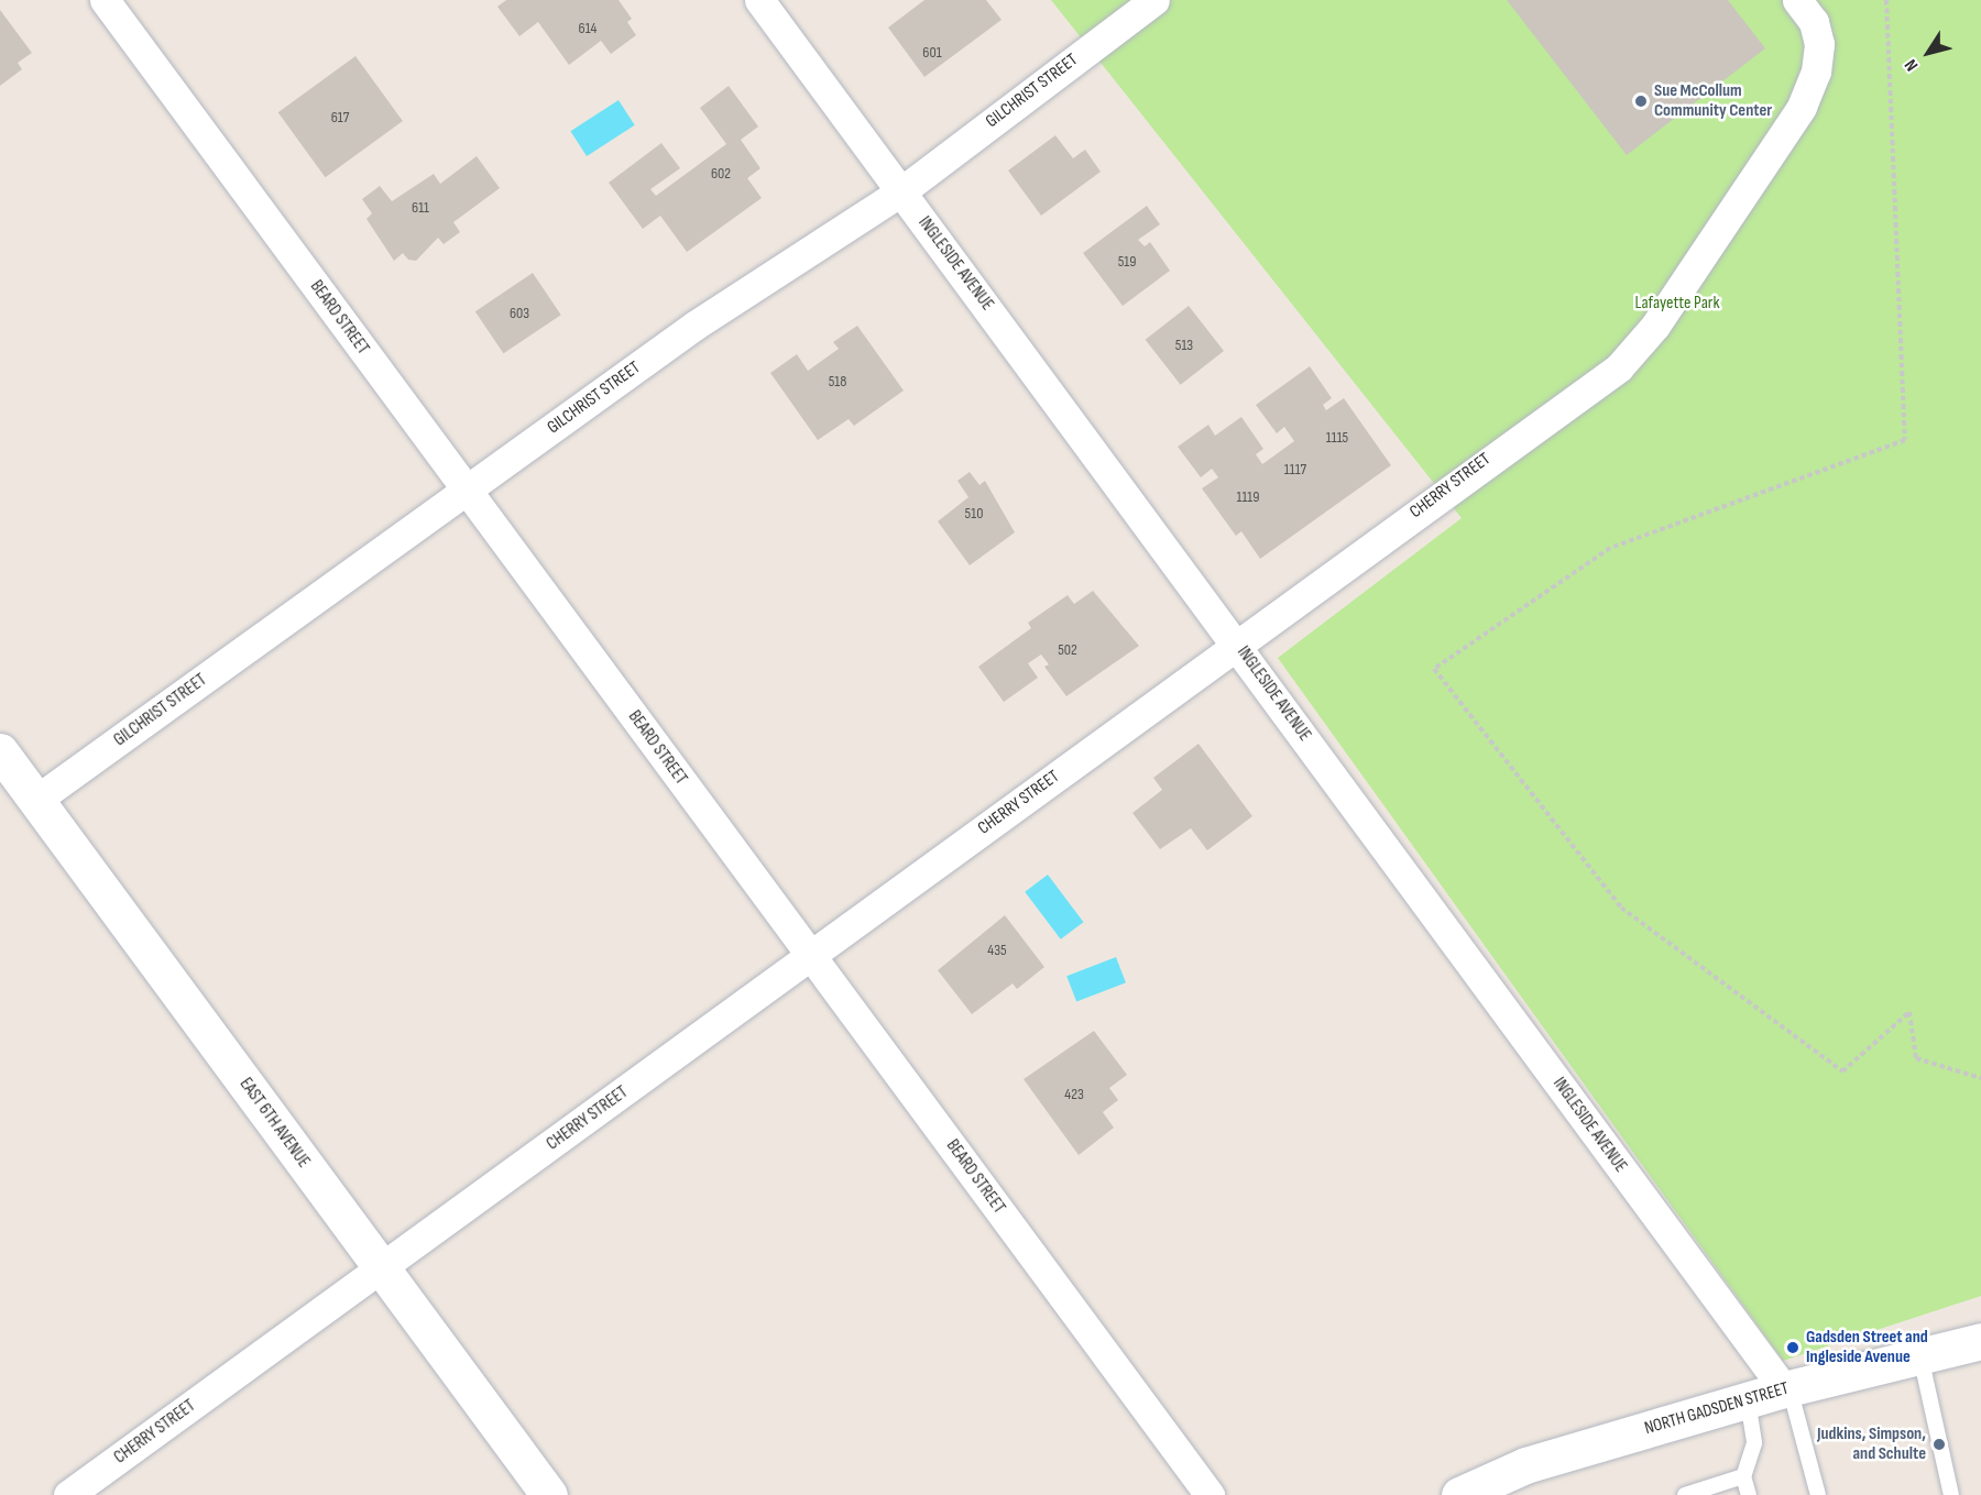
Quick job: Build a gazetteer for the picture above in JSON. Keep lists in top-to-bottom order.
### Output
{
  "streets": {
    "street": [
      "GILCHRIST STREET",
      "INGLESIDE AVENUE",
      "BEARD STREET",
      "CHERRY STREET",
      "EAST 6TH AVENUE",
      "NORTH GADSDEN STREET"
    ]
  },
  "crossings": [
    ["GILCHRIST STREET", "INGLESIDE AVENUE"],
    ["GILCHRIST STREET", "BEARD STREET"],
    ["GILCHRIST STREET", "EAST 6TH AVENUE"],
    ["INGLESIDE AVENUE", "CHERRY STREET"],
    ["INGLESIDE AVENUE", "NORTH GADSDEN STREET"],
    ["BEARD STREET", "CHERRY STREET"],
    ["CHERRY STREET", "EAST 6TH AVENUE"]
  ],
  "parks": ["Lafayette Park"],
  "places": ["Sue McCollum Community Center", "Gadsden Street and Ingleside Avenue", "Judkins, Simpson, and Schulte"],
  "house_numbers": [
    "614",
    "601",
    "617",
    "602",
    "611",
    "519",
    "603",
    "513",
    "518",
    "1115",
    "1117",
    "1119",
    "510",
    "502",
    "435",
    "423"
  ],
  "north": "bottom left"
}
